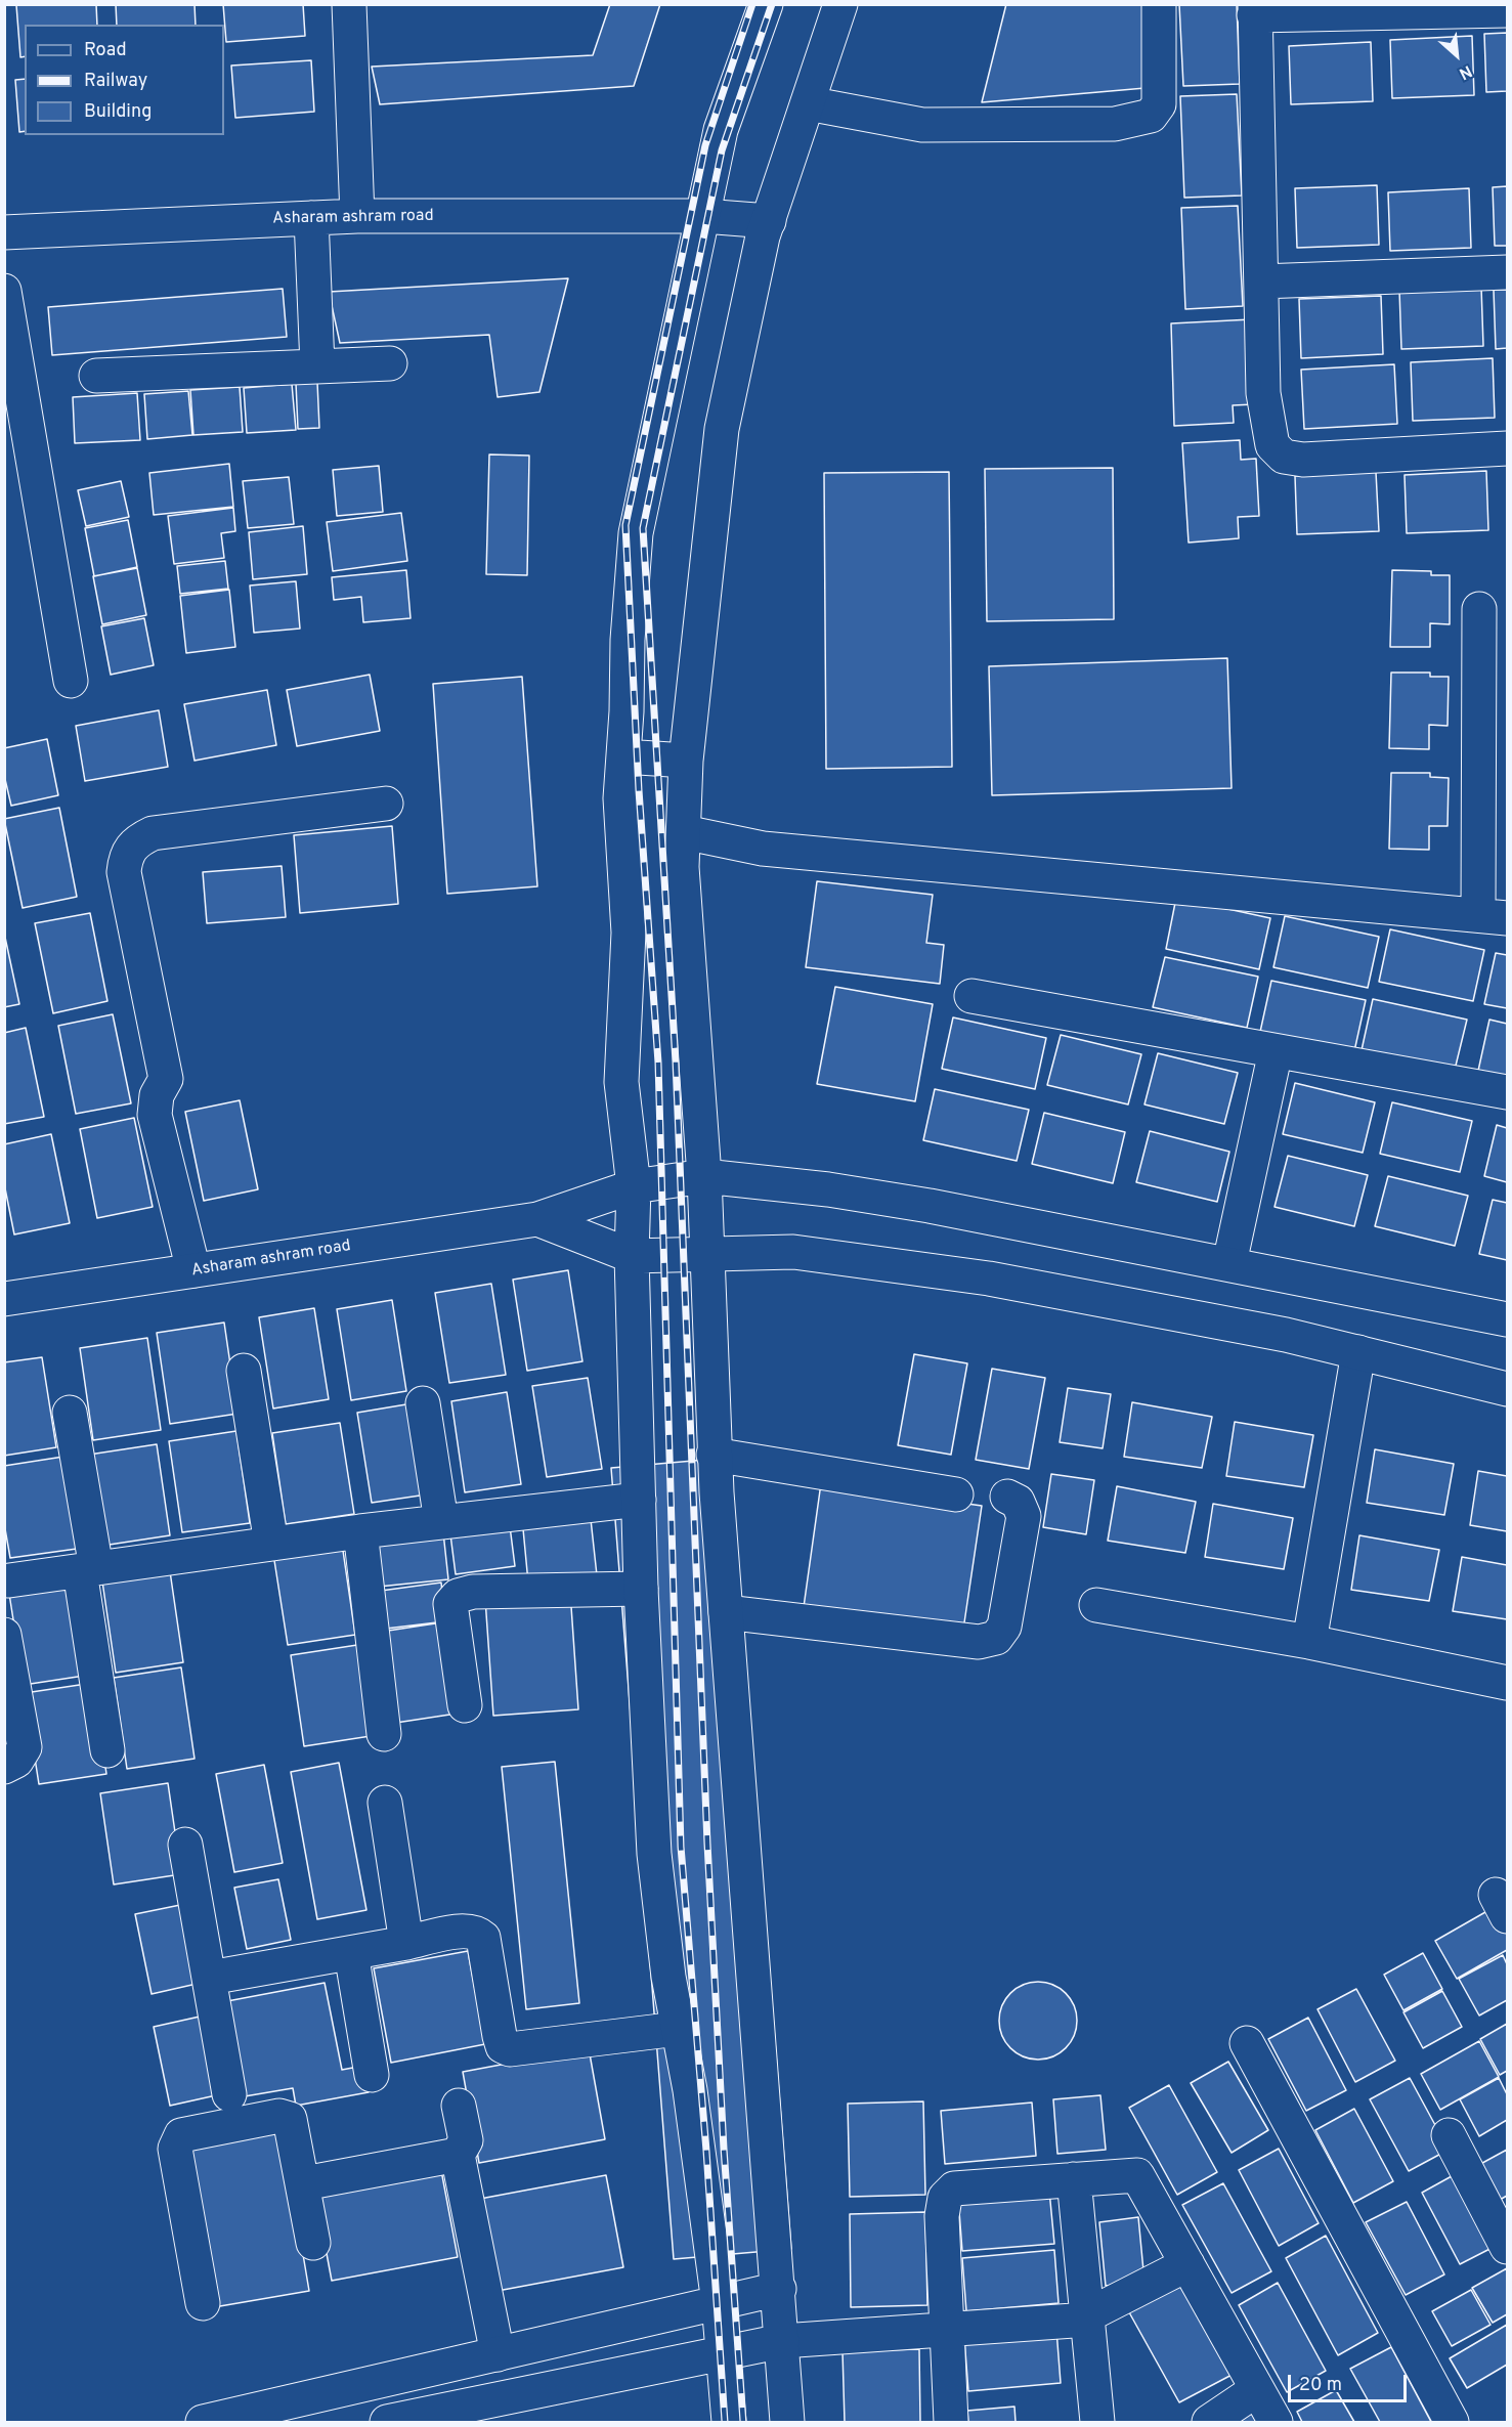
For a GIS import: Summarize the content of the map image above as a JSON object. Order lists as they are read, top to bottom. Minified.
{"streets":{"street":["Asharam ashram road"]},"legend":["Road","Railway","Building"],"scale_bar":"20 m","north":"bottom right"}
